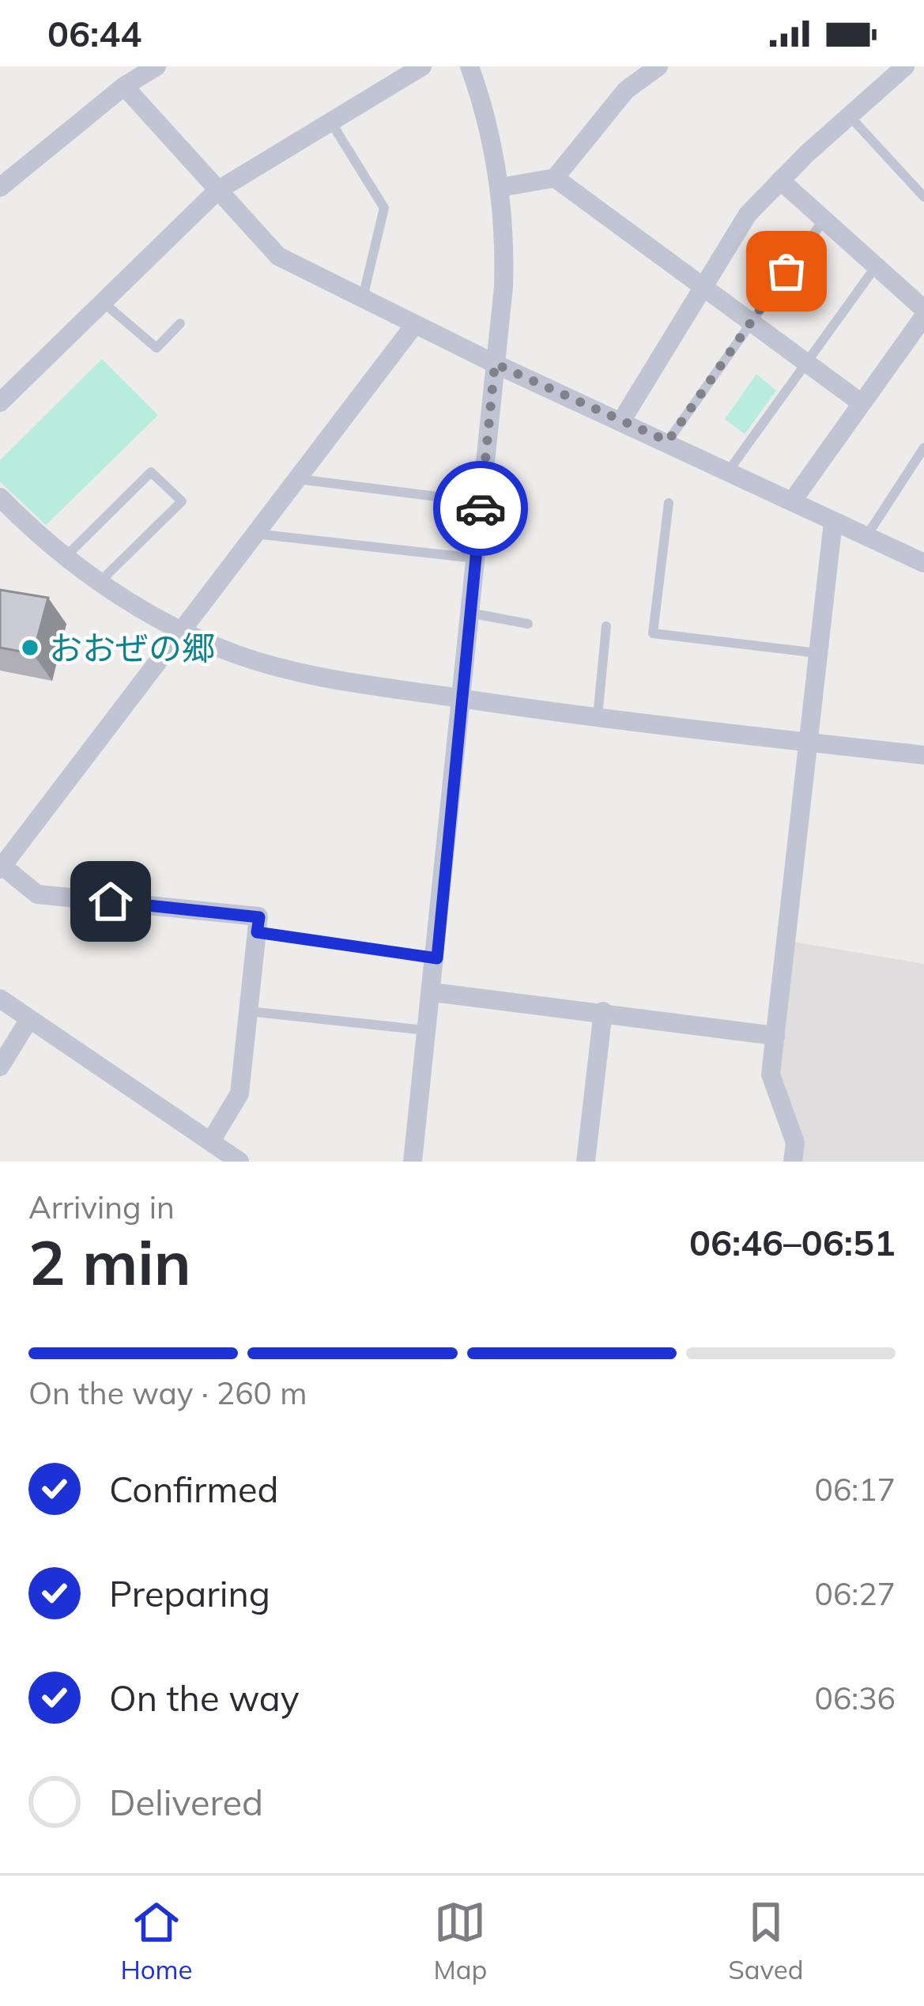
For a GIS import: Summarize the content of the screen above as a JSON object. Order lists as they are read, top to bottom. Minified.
{"places":["おおぜの郷"],"page":{"status":"06:44","heading":["2 min","Arriving in","06:46–06:51"],"bar":"On the way · 260 m","list":[["Confirmed","06:17"],["Preparing","06:27"],["On the way","06:36"],"Delivered"],"tabs":["Home","Map","Saved"]}}
